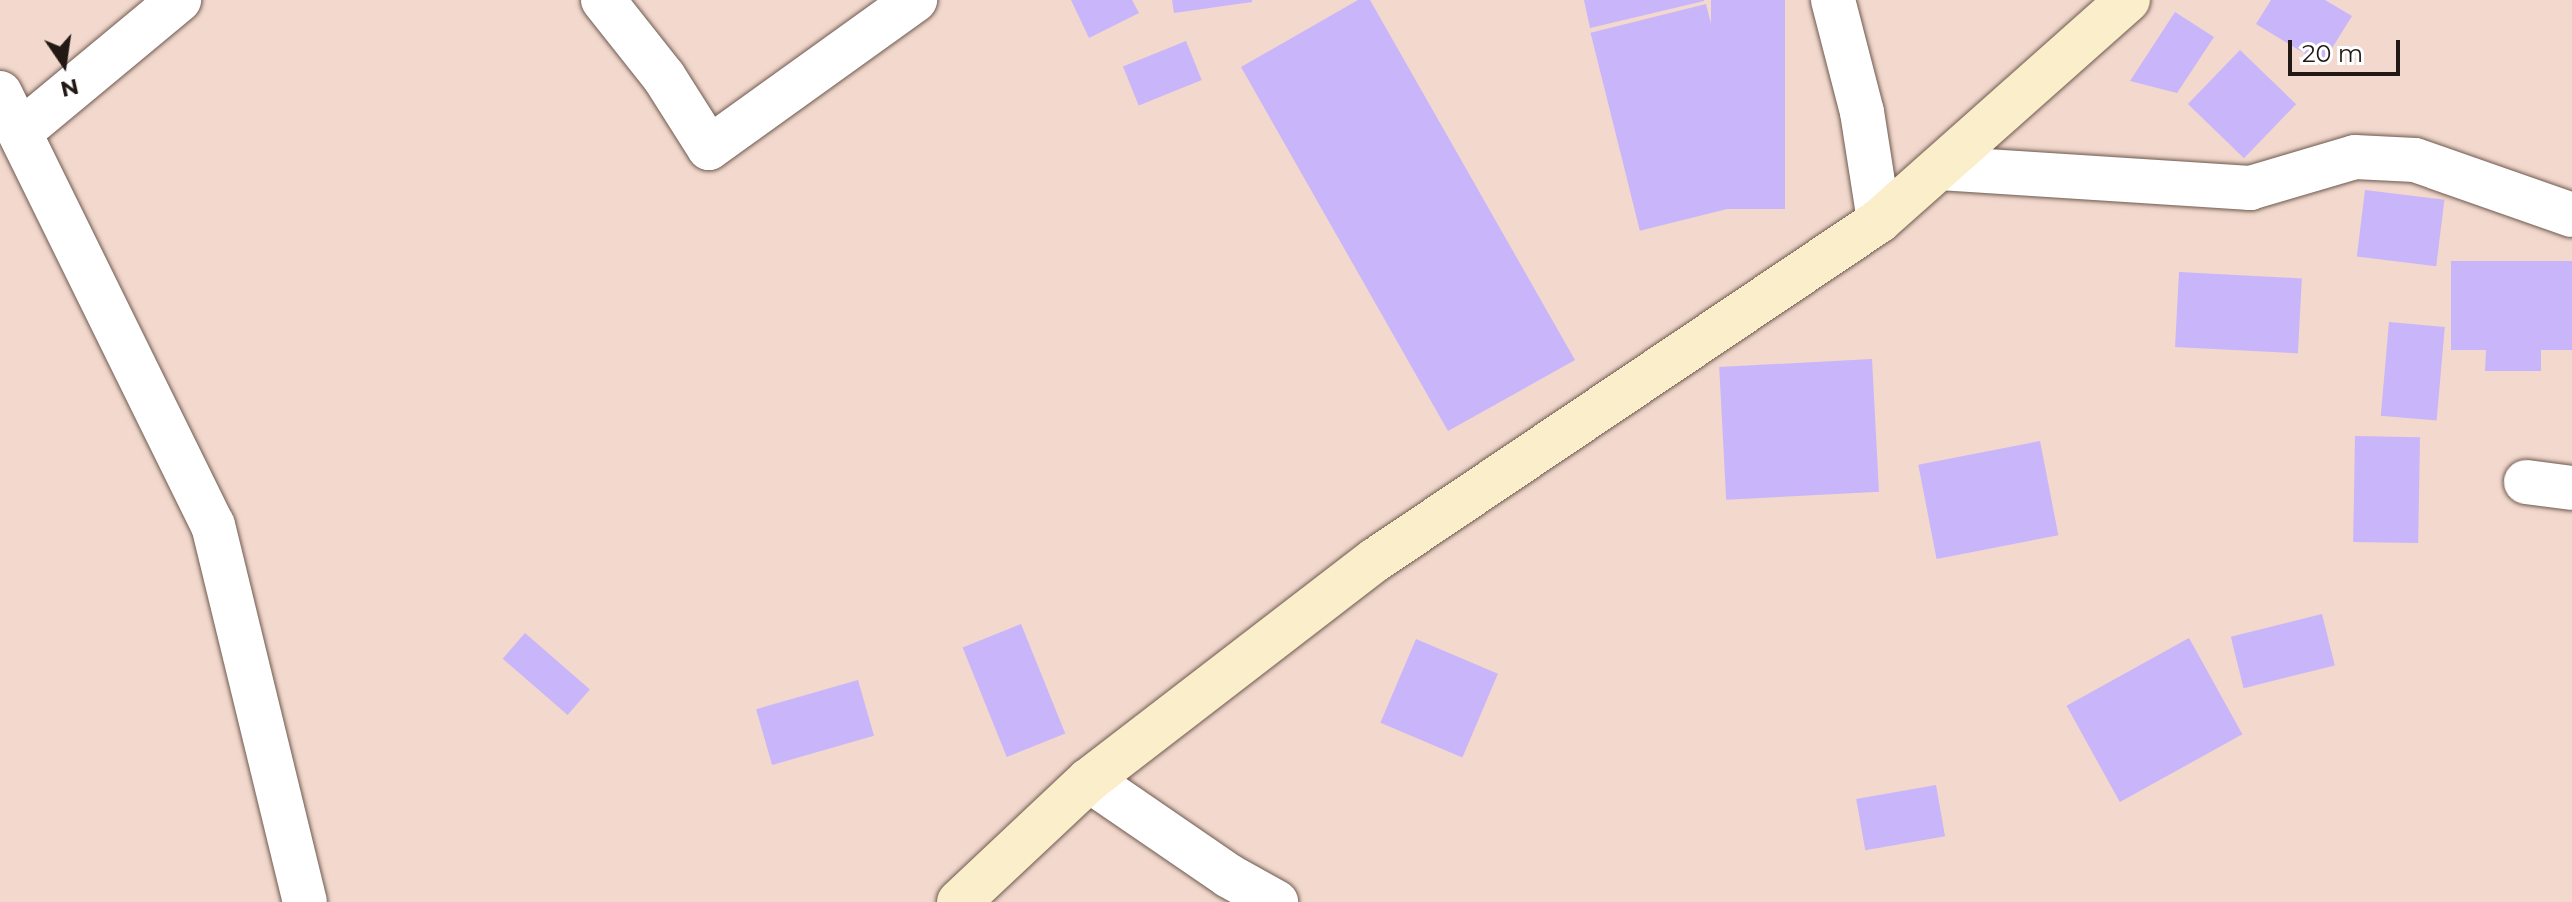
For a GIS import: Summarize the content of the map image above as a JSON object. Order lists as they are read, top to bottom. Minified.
{"scale_bar":"20 m","north":"bottom"}
